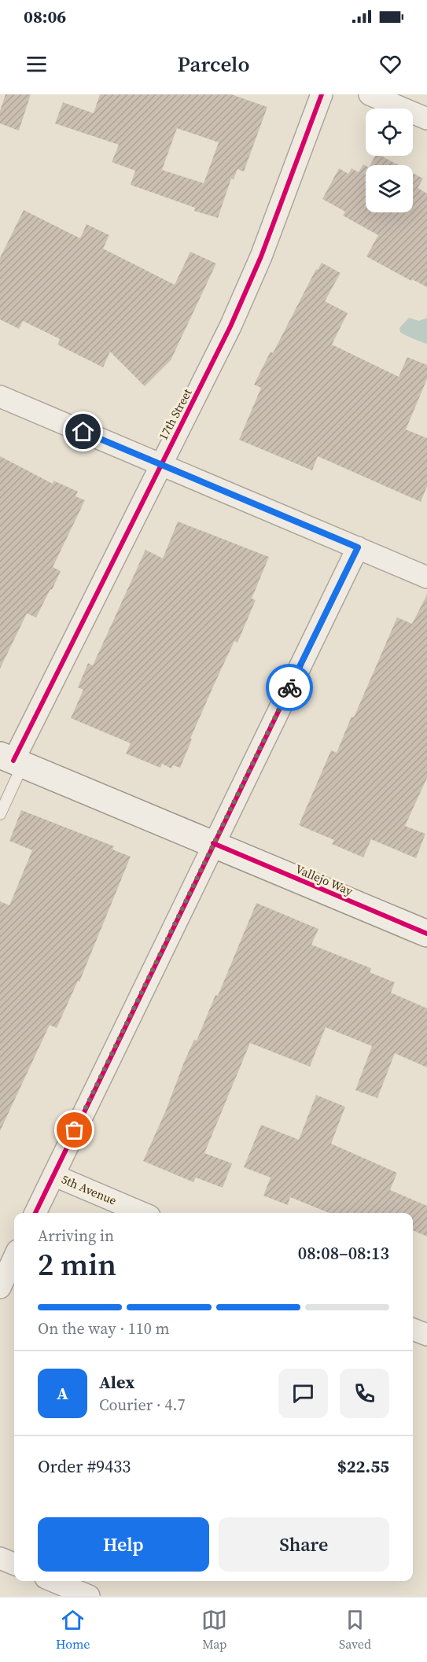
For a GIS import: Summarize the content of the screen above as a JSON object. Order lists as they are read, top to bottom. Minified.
{"streets":{"street":["17th Street","Vallejo Way","5th Avenue"]},"crossings":[["17th Street","Vallejo Way"]],"page":{"status":"08:06","header":"Parcelo","heading":["2 min","Arriving in","08:08–08:13"],"panel":["Alex","Courier · 4.7","Order #9433","$22.55"],"bar":"On the way · 110 m","round":"A","buttons":["Help","Share"],"tabs":["Home","Map","Saved"]}}
